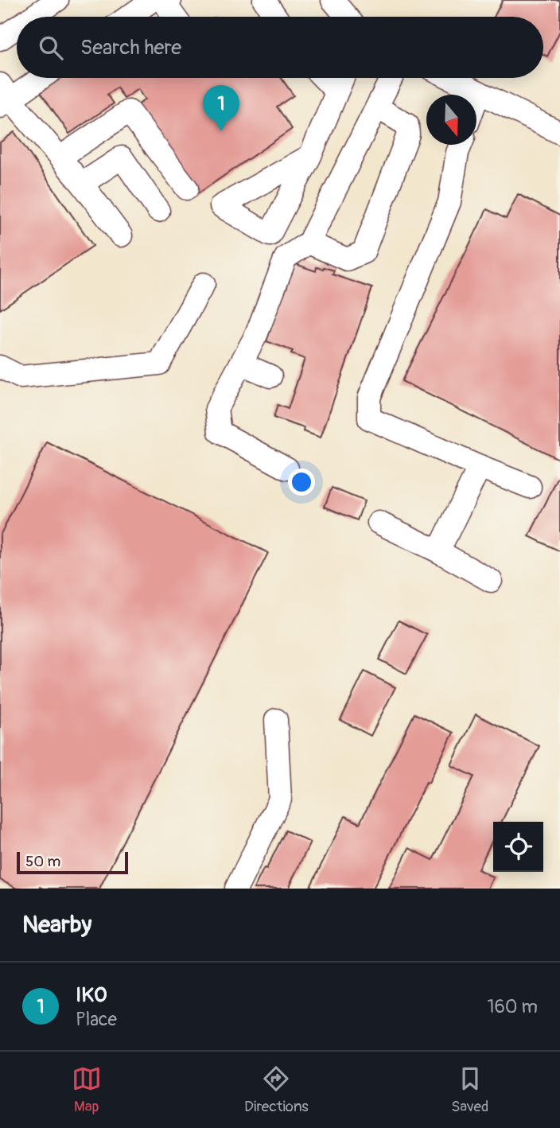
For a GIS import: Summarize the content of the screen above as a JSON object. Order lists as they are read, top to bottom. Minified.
{"scale_bar":"50 m","north":"bottom","page":{"search":"Search here","pins":"1","scale":"50 m","heading":"Nearby","list":[{"mark":"1","name":"IKO","note":"Place","value":"160 m"}],"nav":["Map","Directions","Saved"]}}
